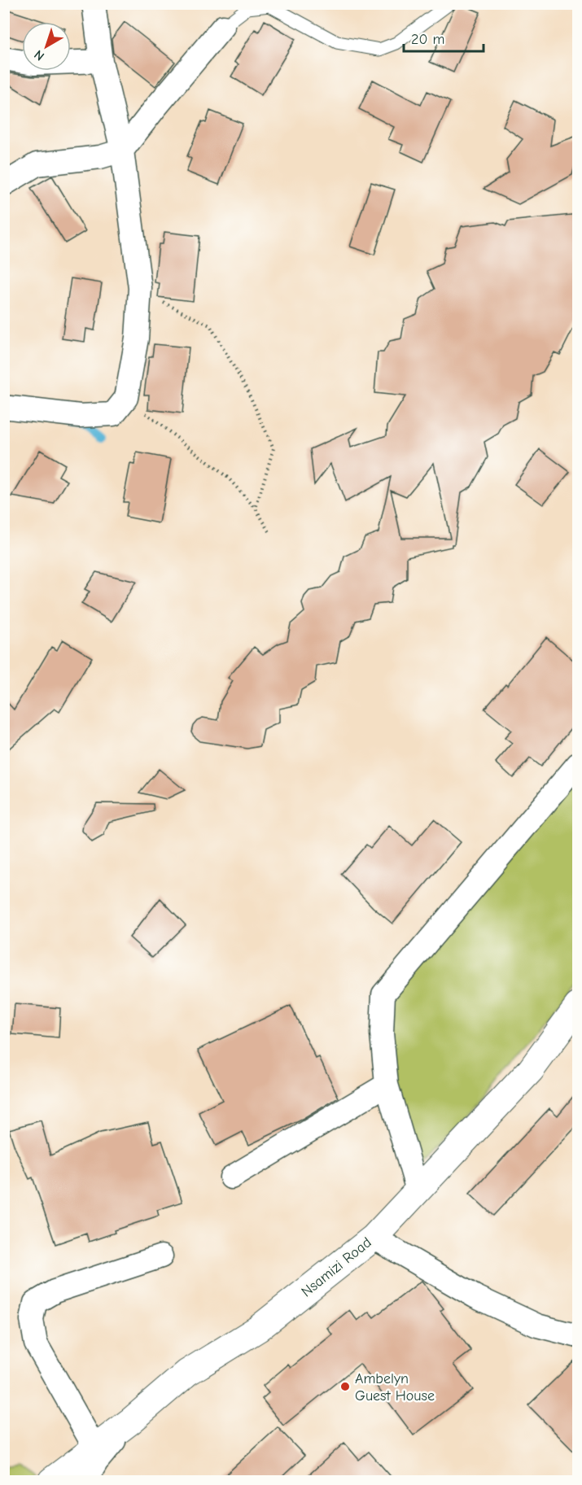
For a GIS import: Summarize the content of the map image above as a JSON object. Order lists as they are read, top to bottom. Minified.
{"streets":{"street":["Nsamizi Road"]},"places":["Ambelyn Guest House"],"scale_bar":"20 m","north":"bottom left"}
